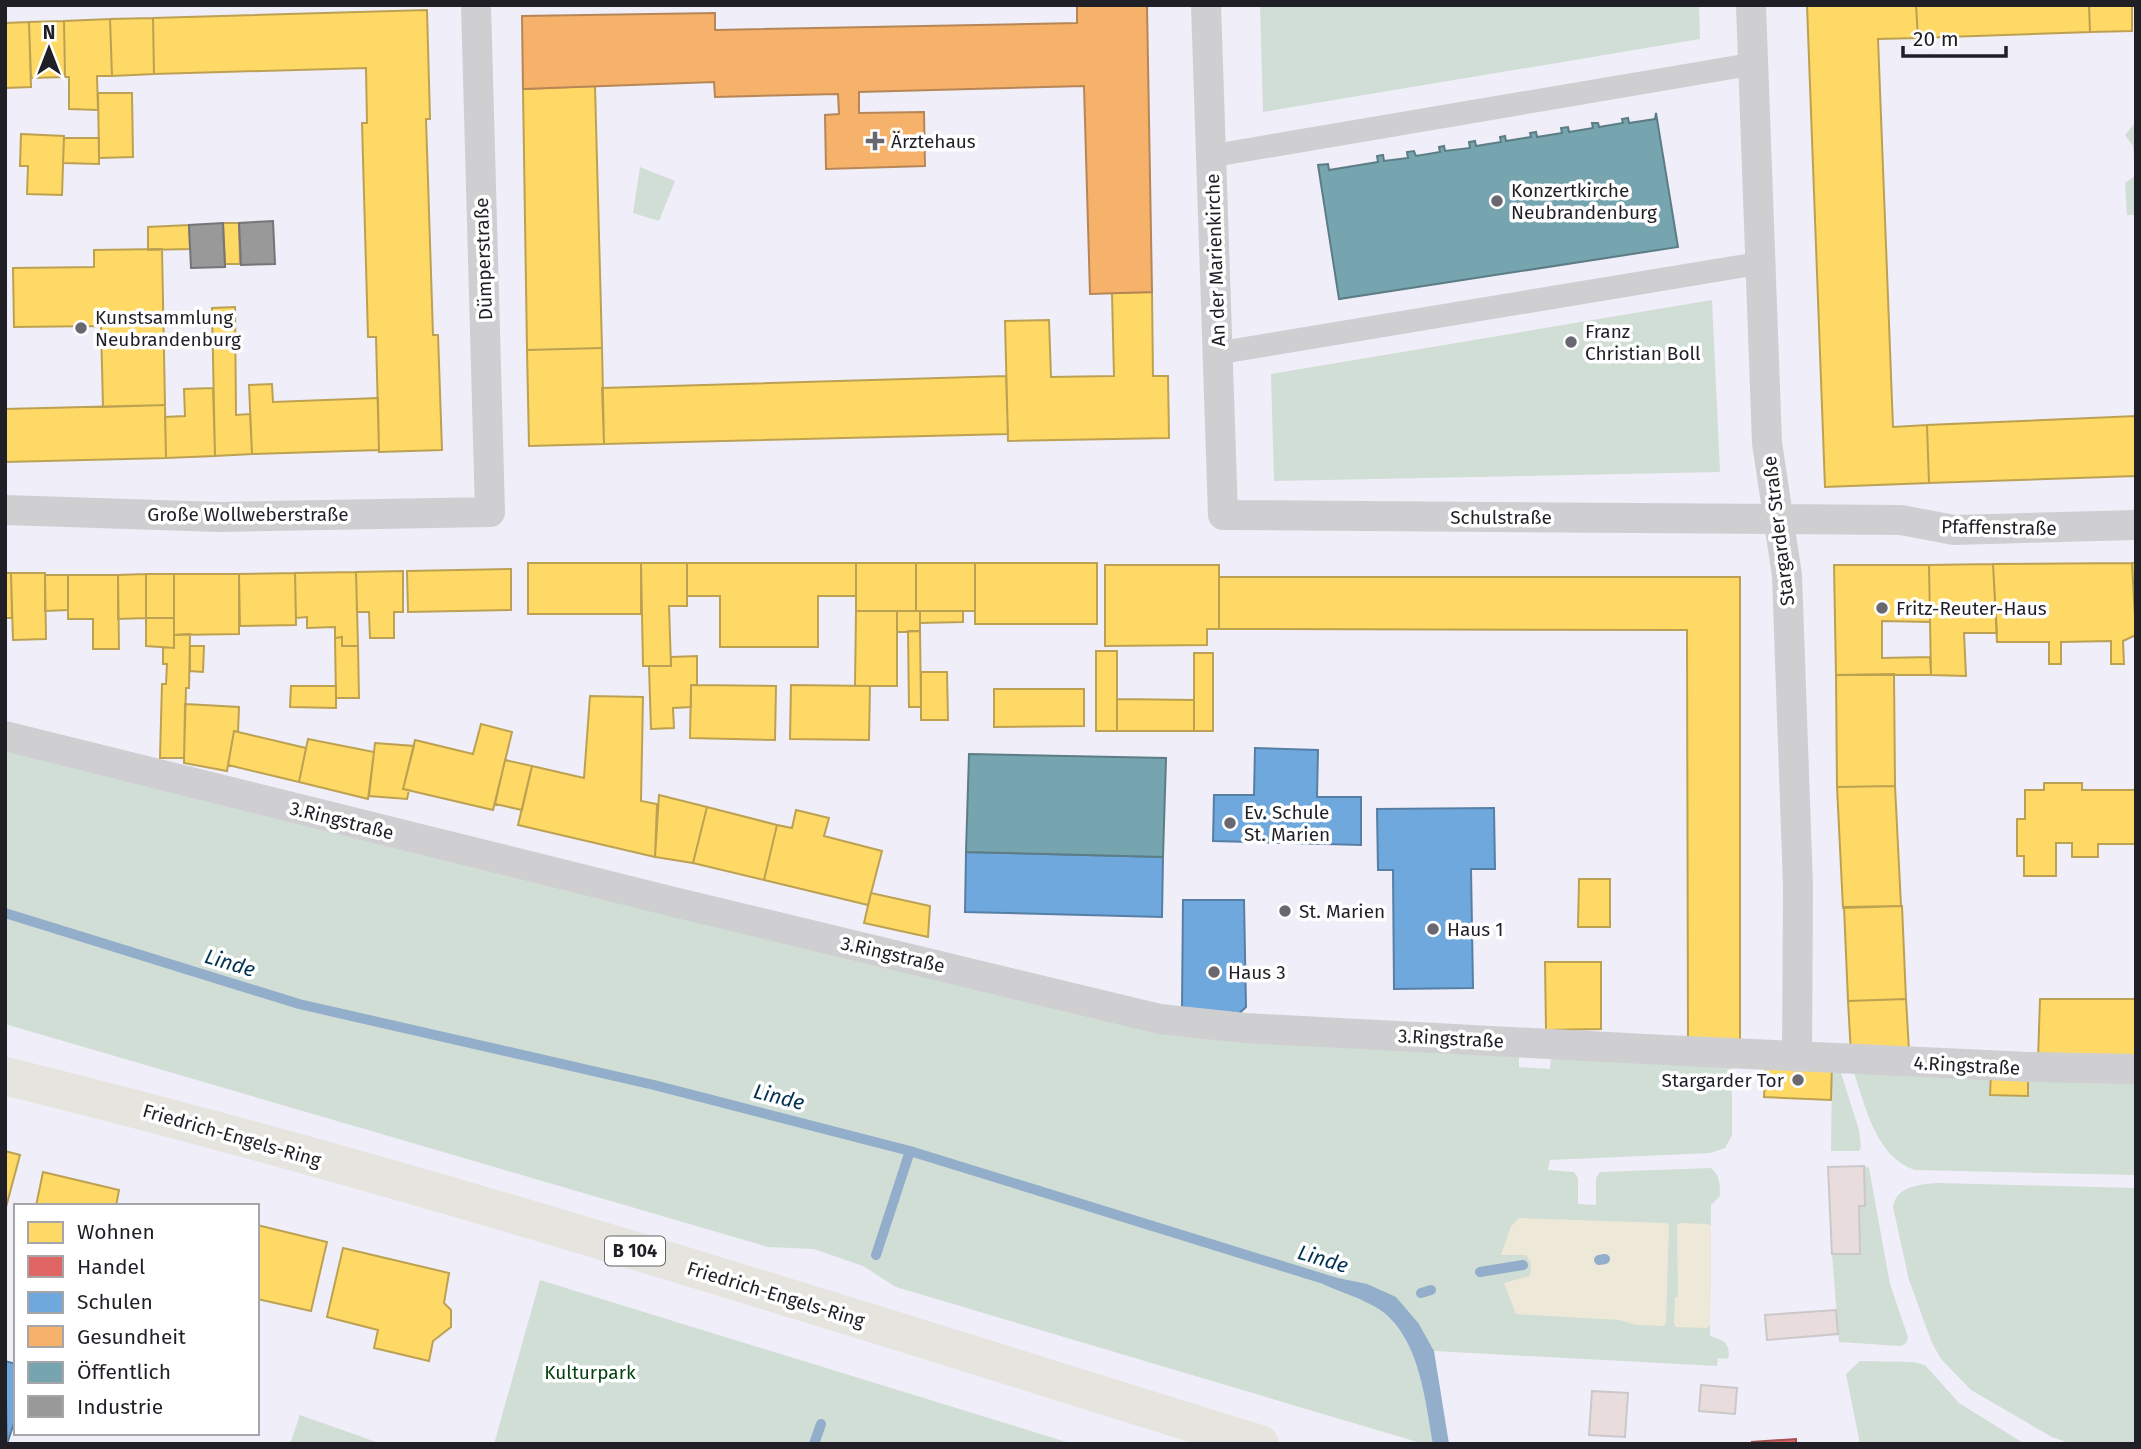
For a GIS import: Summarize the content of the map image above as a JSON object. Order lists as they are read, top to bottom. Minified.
{"streets":{"main road":["Friedrich-Engels-Ring","B 104"],"street":["Dümperstraße","An der Marienkirche","Große Wollweberstraße","Schulstraße","Pfaffenstraße","Stargarder Straße","3.Ringstraße","4.Ringstraße"]},"crossings":[["Dümperstraße","Große Wollweberstraße"],["An der Marienkirche","Schulstraße"],["Schulstraße","Pfaffenstraße"],["Schulstraße","Stargarder Straße"],["Pfaffenstraße","Stargarder Straße"],["Stargarder Straße","3.Ringstraße"],["Stargarder Straße","4.Ringstraße"],["3.Ringstraße","4.Ringstraße"]],"water":["Linde"],"parks":["Kulturpark"],"places":{"health":["Ärztehaus"],"other":["Konzertkirche Neubrandenburg","Kunstsammlung Neubrandenburg","Franz Christian Boll","Fritz-Reuter-Haus","Ev. Schule St. Marien","St. Marien","Haus 1","Haus 3","Stargarder Tor"]},"legend":["Wohnen","Handel","Schulen","Gesundheit","Öffentlich","Industrie"],"scale_bar":"20 m","north":"top"}
